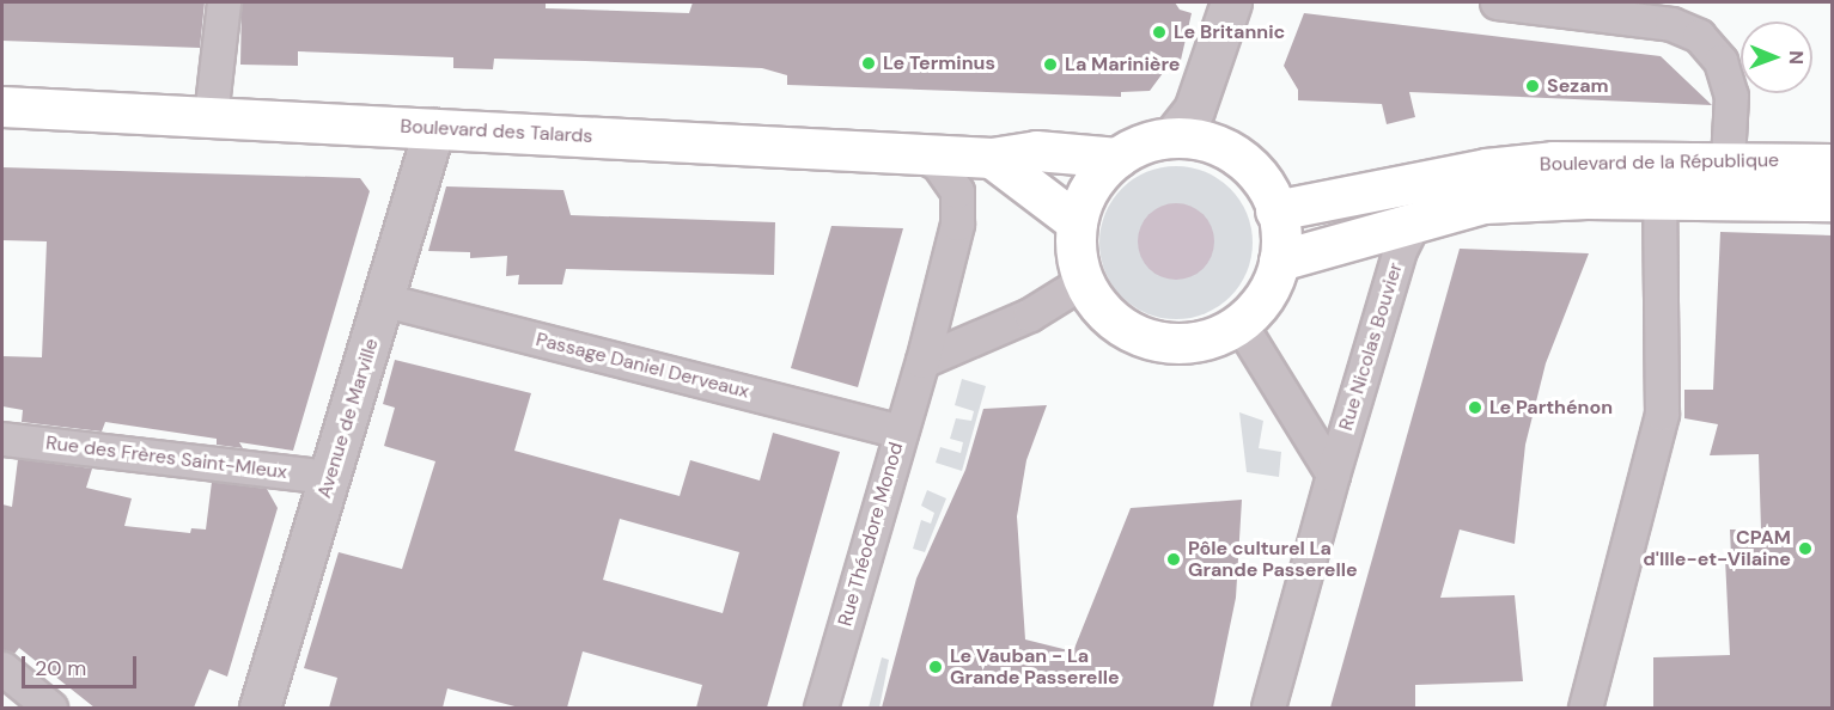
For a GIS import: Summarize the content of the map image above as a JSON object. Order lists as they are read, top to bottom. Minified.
{"streets":{"main road":["Boulevard des Talards","Boulevard de la République"],"street":["Rue Nicolas Bouvier","Passage Daniel Derveaux","Avenue de Marville","Rue des Frères Saint-Mleux","Rue Théodore Monod"]},"crossings":[["Boulevard des Talards","Boulevard de la République"],["Boulevard des Talards","Rue Nicolas Bouvier"],["Boulevard des Talards","Avenue de Marville"],["Boulevard des Talards","Rue Théodore Monod"],["Boulevard de la République","Rue Nicolas Bouvier"],["Passage Daniel Derveaux","Avenue de Marville"],["Passage Daniel Derveaux","Rue Théodore Monod"],["Avenue de Marville","Rue des Frères Saint-Mleux"]],"places":["Le Britannic","Le Terminus","La Marinière","Sezam","Le Parthénon","CPAM d'Ille-et-Vilaine","Pôle culturel La Grande Passerelle","Le Vauban - La Grande Passerelle"],"scale_bar":"20 m","north":"right"}
